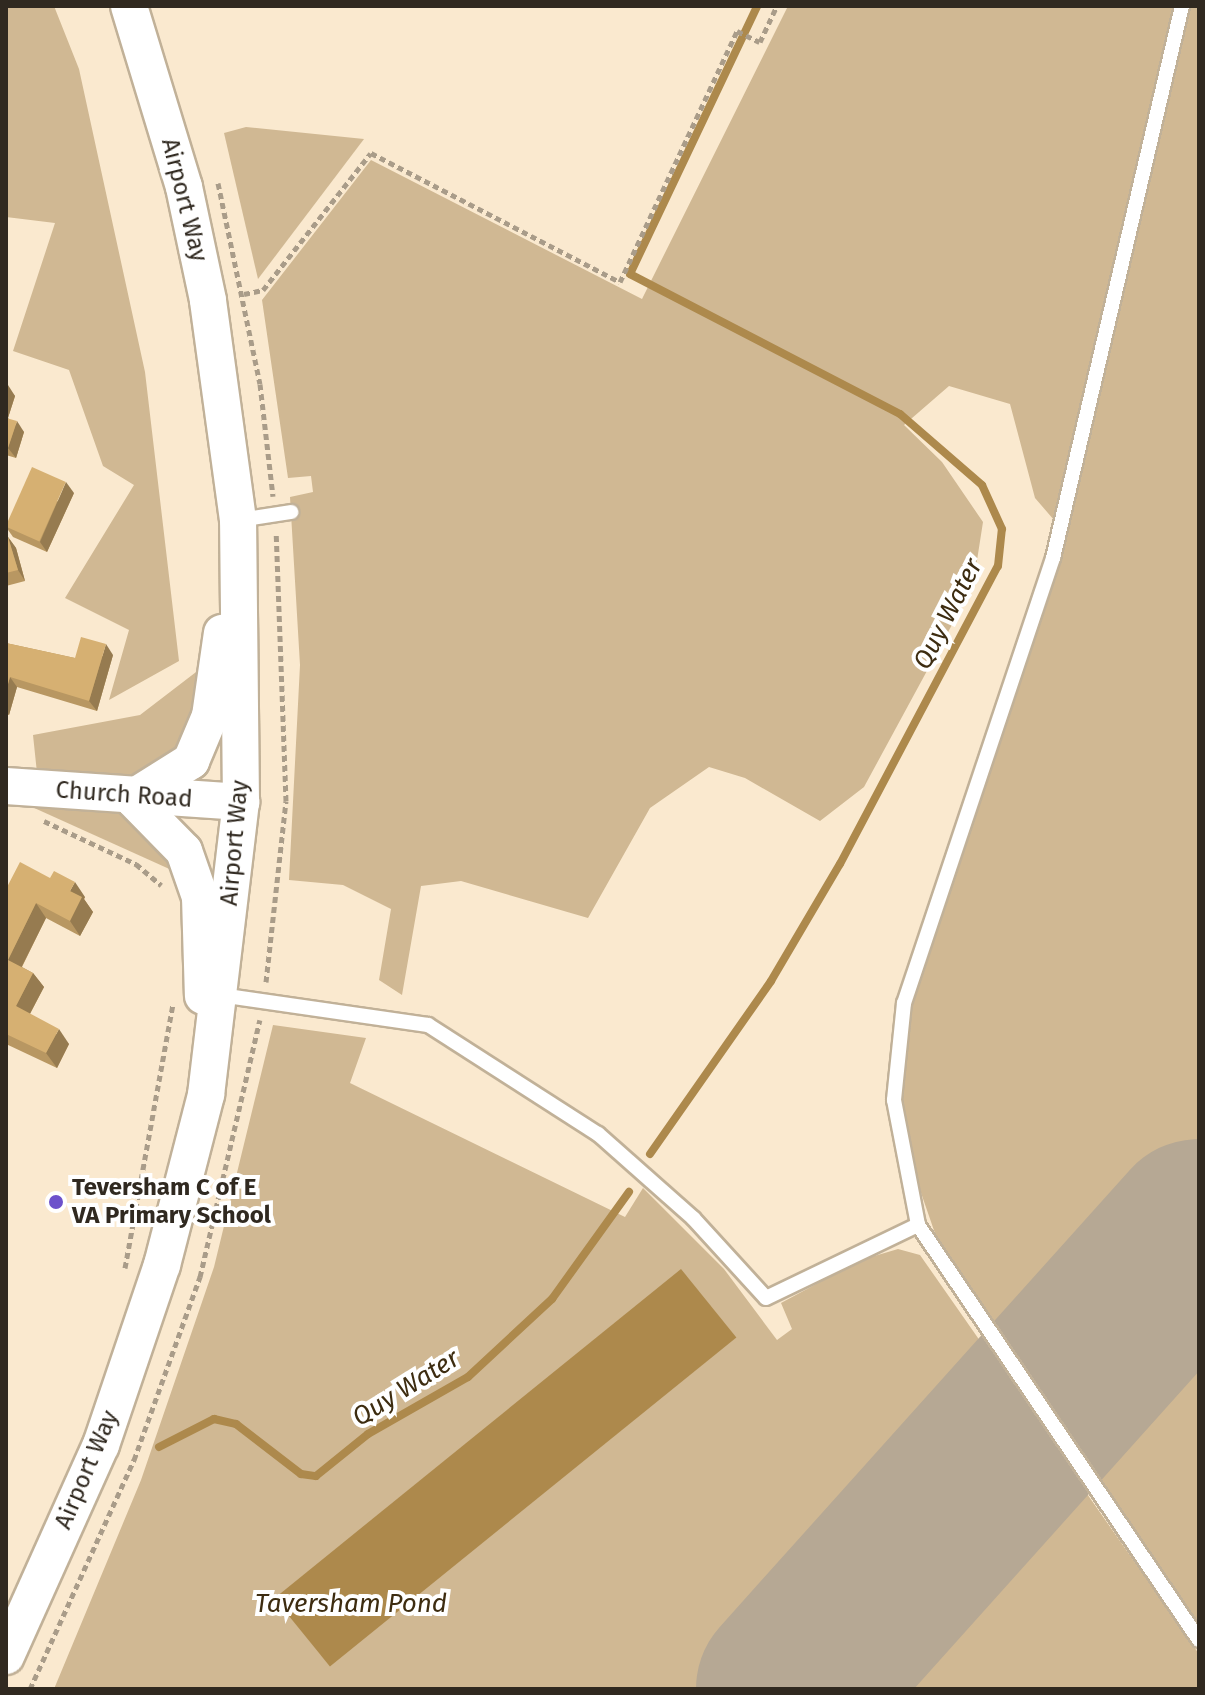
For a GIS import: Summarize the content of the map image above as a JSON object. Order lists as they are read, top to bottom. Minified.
{"streets":{"street":["Airport Way","Church Road"]},"crossings":[["Airport Way","Church Road"]],"water":["Quy Water","Taversham Pond"],"places":["Teversham C of E VA Primary School"]}
